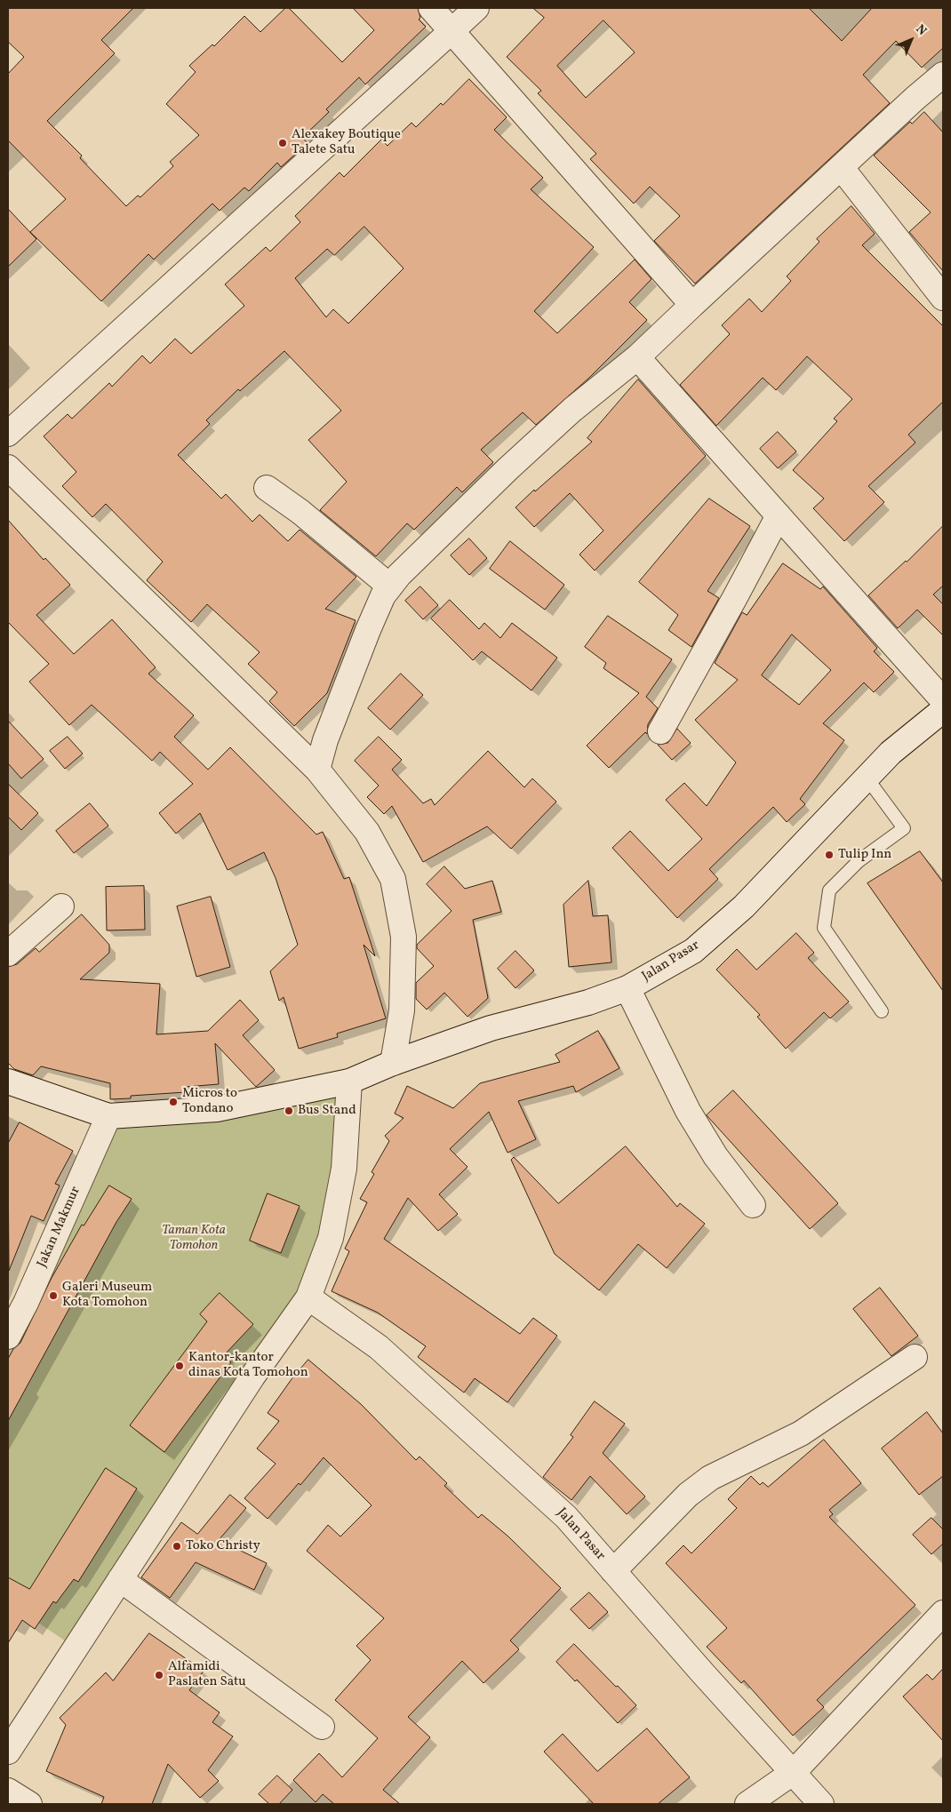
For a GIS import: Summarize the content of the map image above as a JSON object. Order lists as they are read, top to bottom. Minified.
{"streets":{"street":["Jalan Pasar","Jakan Makmur"]},"crossings":[["Jalan Pasar","Jakan Makmur"]],"parks":["Taman Kota Tomohon"],"places":["Alexakey Boutique Talete Satu","Tulip Inn","Micros to Tondano","Bus Stand","Galeri Museum Kota Tomohon","Kantor-kantor dinas Kota Tomohon","Toko Christy","Alfamidi Paslaten Satu"],"north":"top right"}
